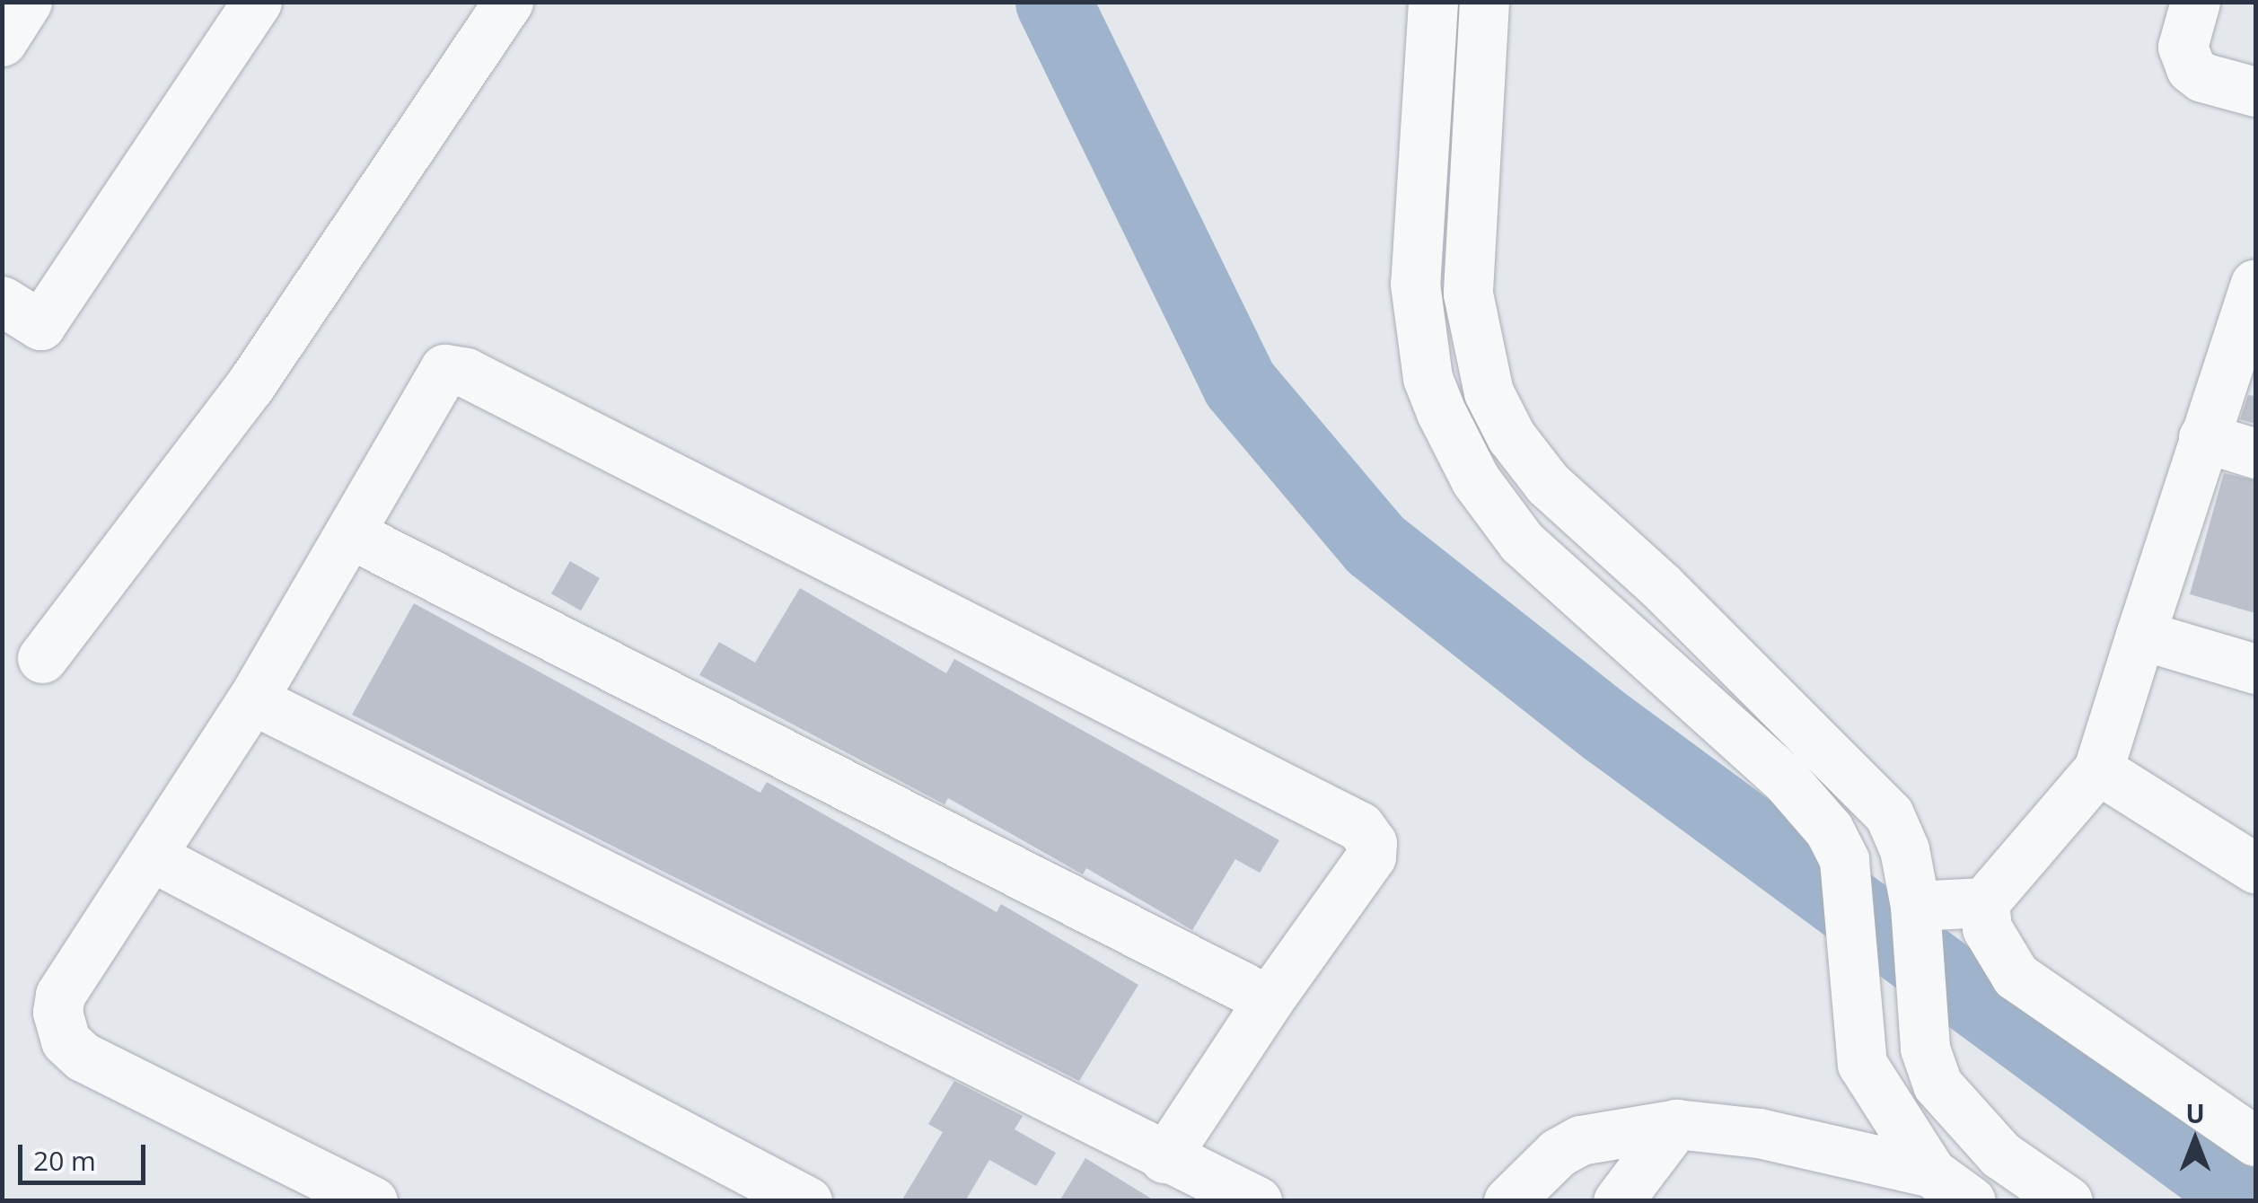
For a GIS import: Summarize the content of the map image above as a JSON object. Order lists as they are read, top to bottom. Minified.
{"scale_bar":"20 m","north":"top"}
